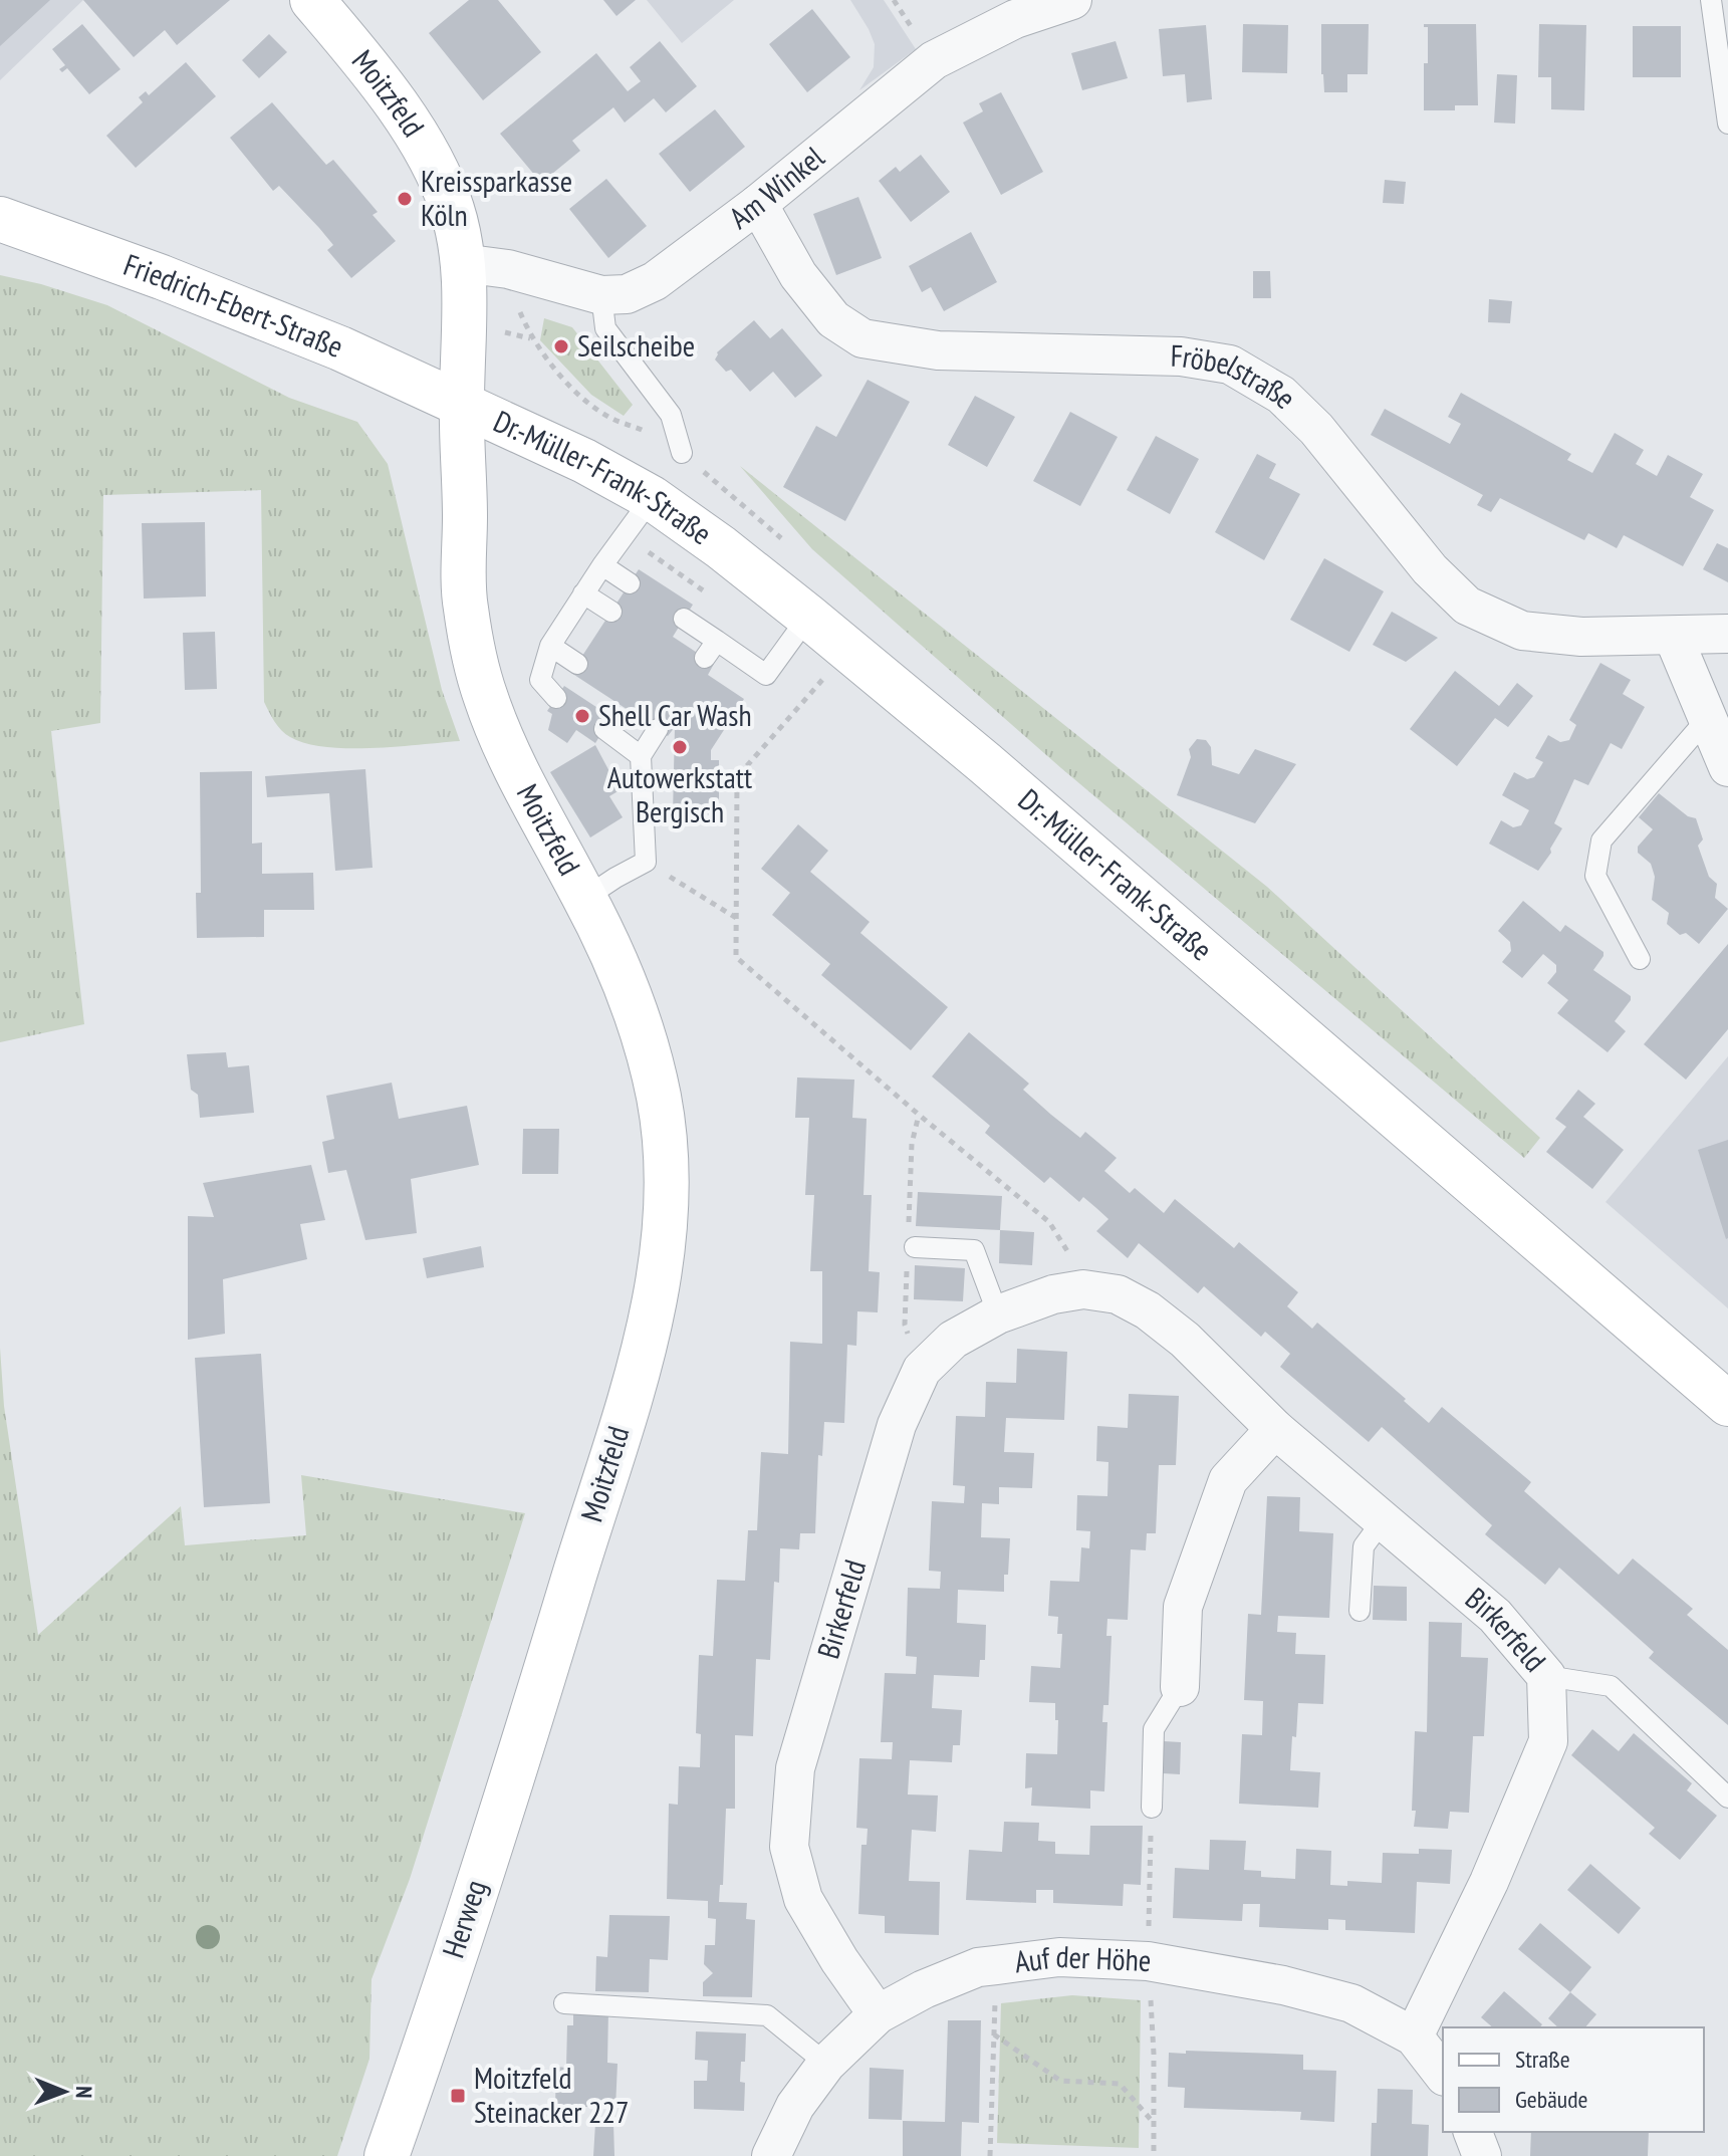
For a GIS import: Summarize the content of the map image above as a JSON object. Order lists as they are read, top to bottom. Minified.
{"streets":{"main road":["Moitzfeld","Friedrich-Ebert-Straße","Dr.-Müller-Frank-Straße","Herweg"],"street":["Am Winkel","Fröbelstraße","Birkerfeld","Auf der Höhe"]},"crossings":[["Moitzfeld","Am Winkel"],["Moitzfeld","Friedrich-Ebert-Straße"],["Moitzfeld","Dr.-Müller-Frank-Straße"],["Moitzfeld","Herweg"],["Am Winkel","Fröbelstraße"],["Friedrich-Ebert-Straße","Dr.-Müller-Frank-Straße"],["Birkerfeld","Auf der Höhe"]],"places":{"other":["Kreissparkasse Köln","Seilscheibe","Shell Car Wash","Autowerkstatt Bergisch"],"transit":["Moitzfeld Steinacker 227"]},"legend":["Straße","Gebäude"],"north":"right"}
